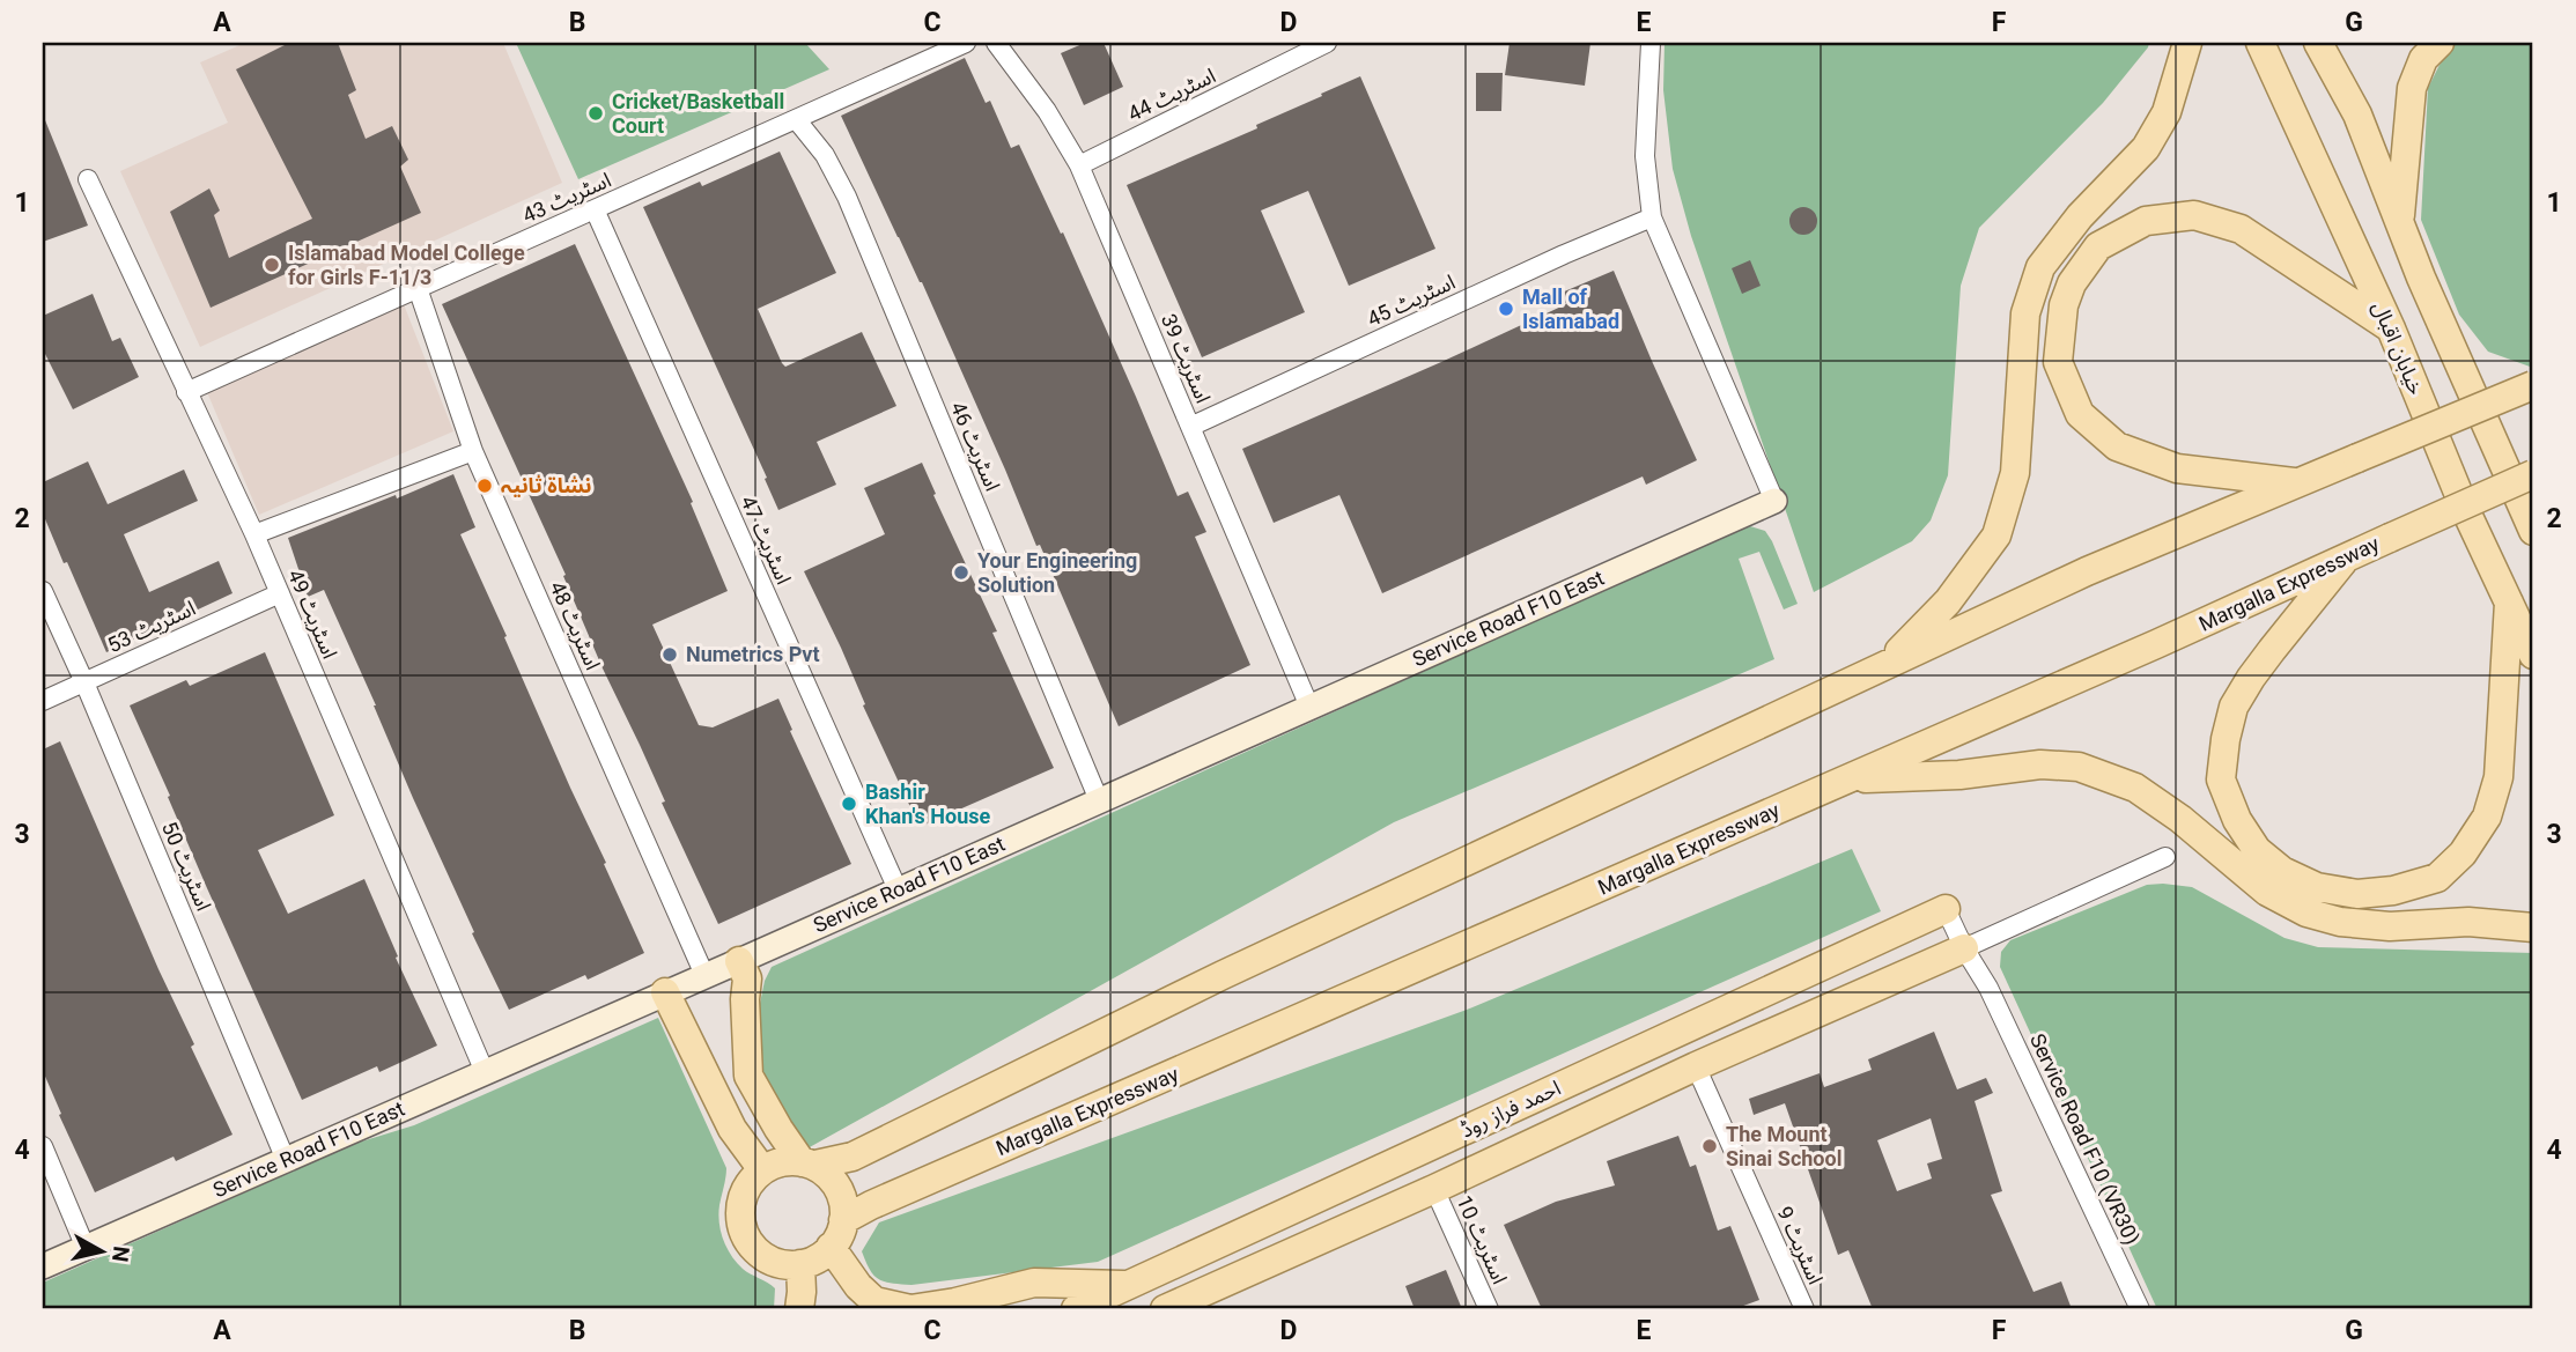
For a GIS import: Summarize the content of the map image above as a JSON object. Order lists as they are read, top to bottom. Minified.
{"streets":{"main road":["خیابان اقبال","Margalla Expressway","احمد فراز روڈ"],"street":["اسٹریٹ 44","اسٹریٹ 43","اسٹریٹ 45","اسٹریٹ 39","اسٹریٹ 46","اسٹریٹ 47","اسٹریٹ 49","Service Road F10 East","اسٹریٹ 48","اسٹریٹ 53","اسٹریٹ 50","Service Road F10 (VR30)","اسٹریٹ 10","اسٹریٹ 9"]},"crossings":[["اسٹریٹ 44","اسٹریٹ 39"],["اسٹریٹ 43","اسٹریٹ 46"],["اسٹریٹ 43","اسٹریٹ 47"],["اسٹریٹ 43","اسٹریٹ 49"],["اسٹریٹ 43","اسٹریٹ 48"],["اسٹریٹ 45","اسٹریٹ 39"],["اسٹریٹ 39","Service Road F10 East"],["اسٹریٹ 46","Service Road F10 East"],["اسٹریٹ 47","Service Road F10 East"],["اسٹریٹ 49","Service Road F10 East"],["اسٹریٹ 49","اسٹریٹ 53"],["Service Road F10 East","اسٹریٹ 48"],["Service Road F10 East","اسٹریٹ 50"],["اسٹریٹ 53","اسٹریٹ 50"],["احمد فراز روڈ","Service Road F10 (VR30)"],["احمد فراز روڈ","اسٹریٹ 10"],["احمد فراز روڈ","اسٹریٹ 9"]],"places":["Cricket/Basketball Court","Islamabad Model College for Girls F-11/3","Mall of Islamabad","نشاۃ ثانیہ","Your Engineering Solution","Numetrics Pvt","Bashir Khan's House","The Mount Sinai School"],"north":"right","grid":{"columns":["A","B","C","D","E","F","G"],"rows":["1","2","3","4"]}}
